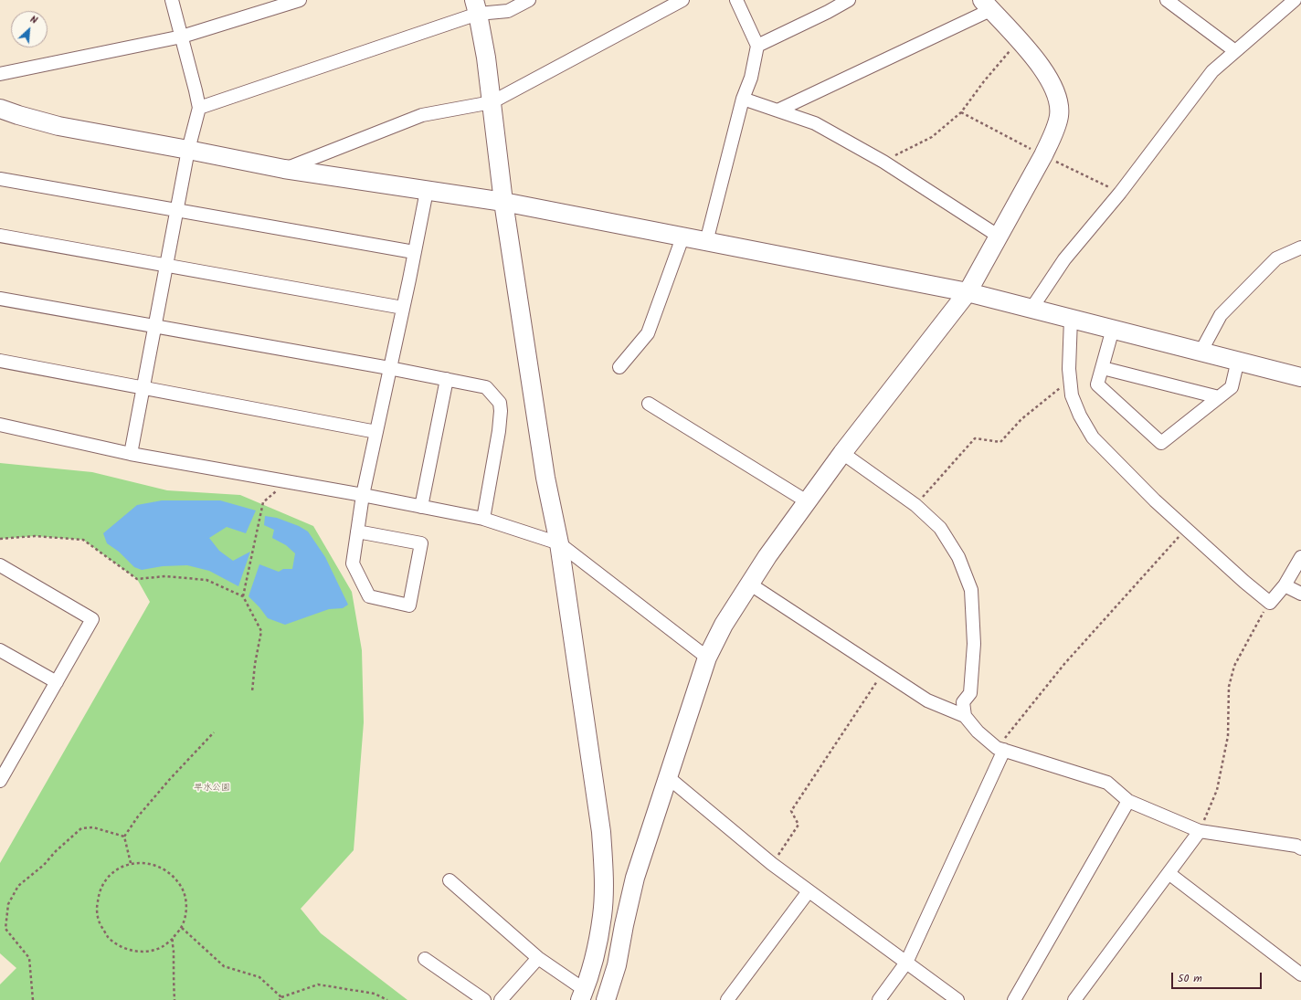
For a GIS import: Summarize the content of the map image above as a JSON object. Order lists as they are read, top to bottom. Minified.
{"parks":["早水公園"],"scale_bar":"50 m","north":"top right"}
